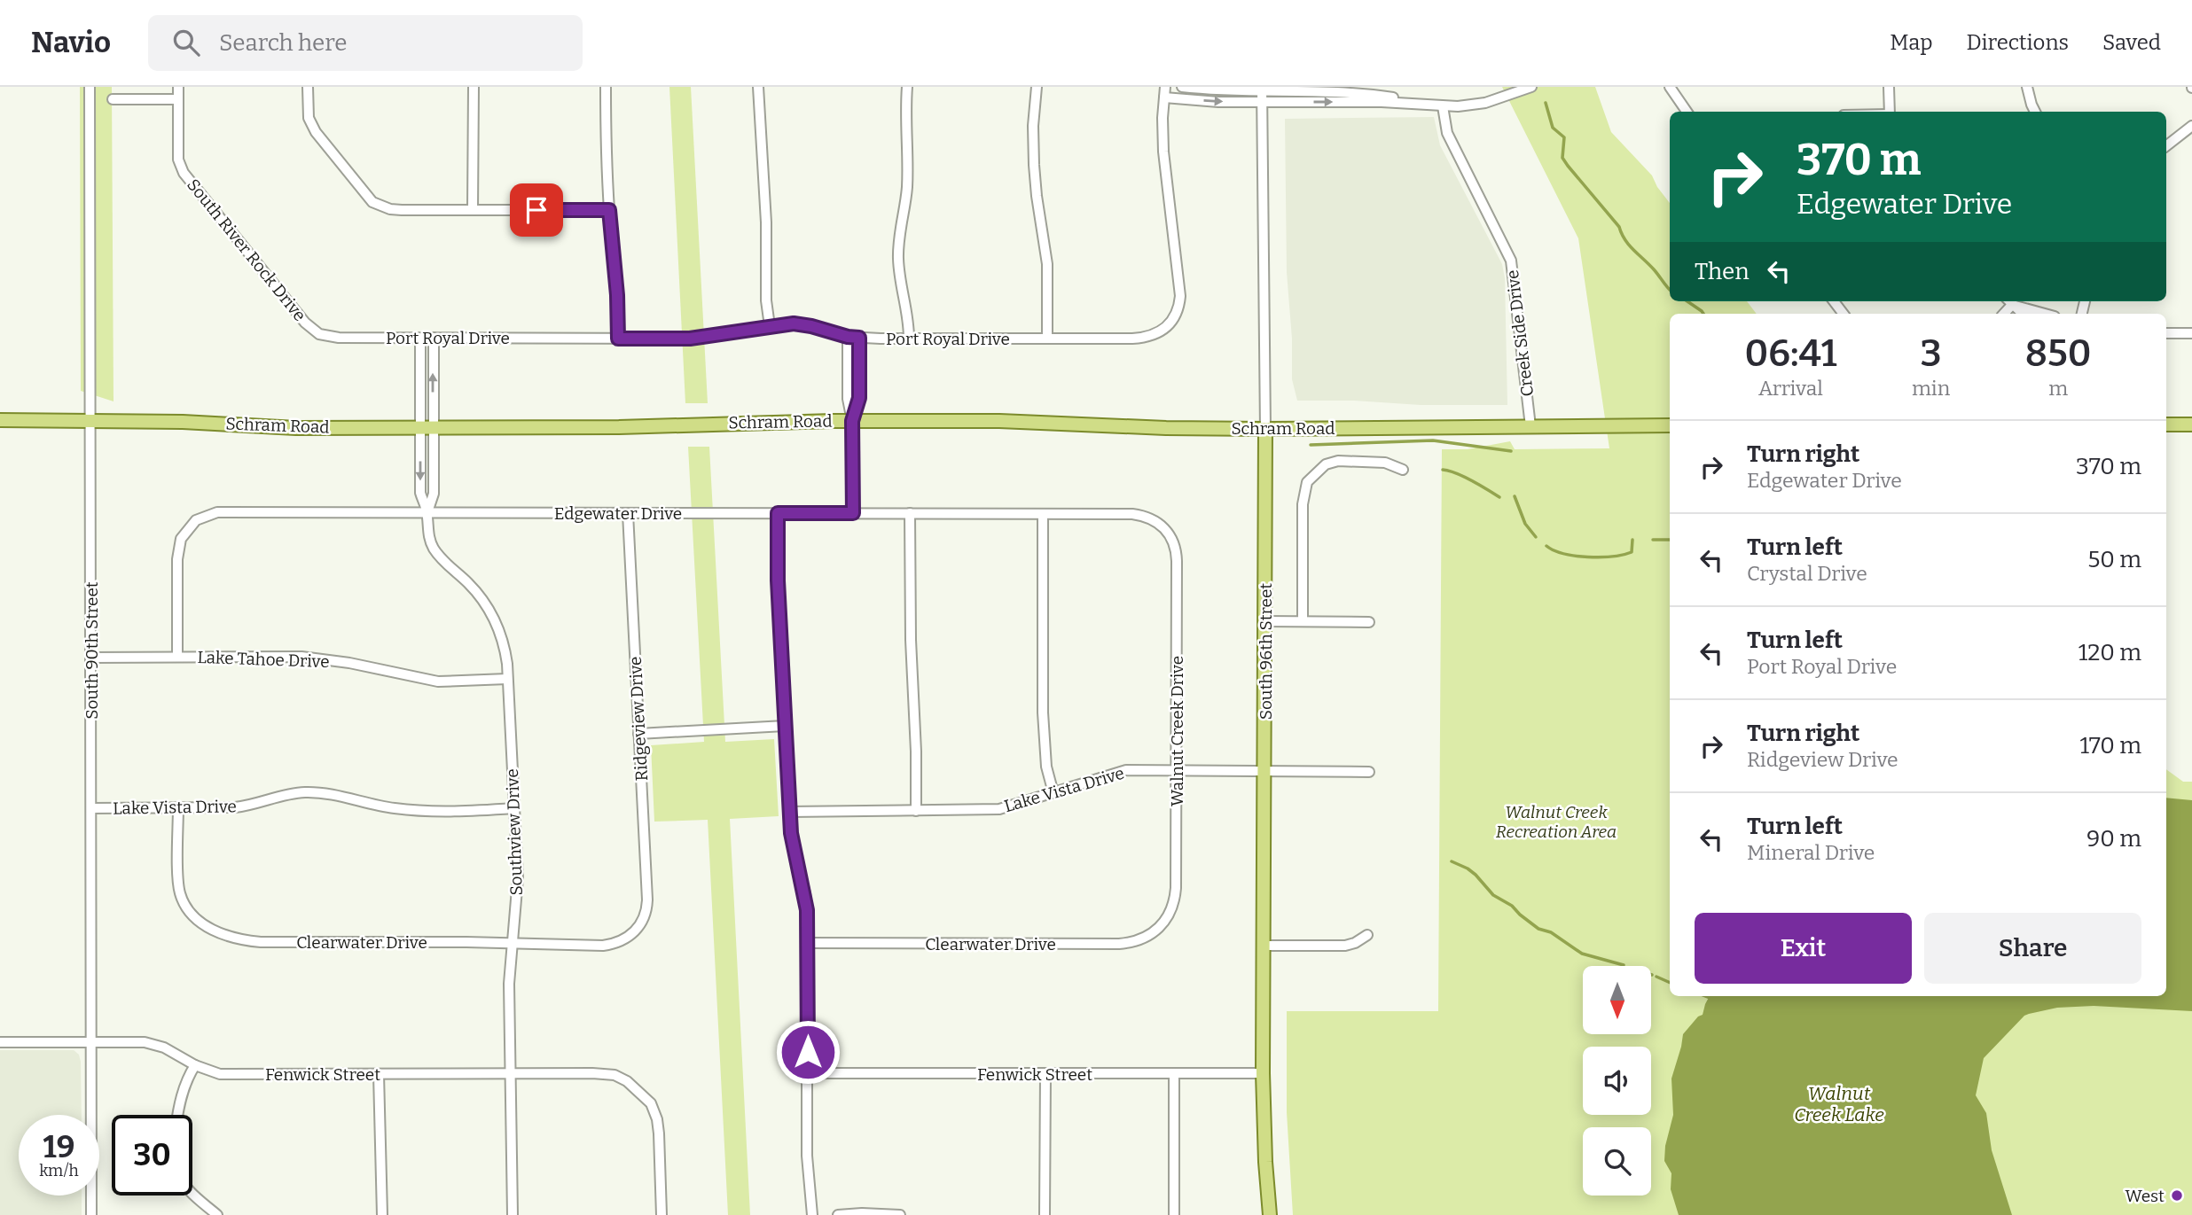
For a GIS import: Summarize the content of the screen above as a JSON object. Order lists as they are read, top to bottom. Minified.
{"streets":{"main road":["Schram Road","South 96th Street"],"street":["South River Rock Drive","Creek Side Drive","Port Royal Drive","Edgewater Drive","South 90th Street","Lake Tahoe Drive","Ridgeview Drive","Walnut Creek Drive","Lake Vista Drive","Southview Drive","Clearwater Drive","Fenwick Street"]},"crossings":[["South River Rock Drive","Port Royal Drive"],["Creek Side Drive","Schram Road"],["Port Royal Drive","Southview Drive"],["Schram Road","South 90th Street"],["Schram Road","South 96th Street"],["Schram Road","Southview Drive"],["Edgewater Drive","Lake Tahoe Drive"],["Edgewater Drive","Ridgeview Drive"],["Edgewater Drive","Walnut Creek Drive"],["Edgewater Drive","Southview Drive"],["South 90th Street","Lake Tahoe Drive"],["South 90th Street","Lake Vista Drive"],["South 90th Street","Fenwick Street"],["South 96th Street","Lake Vista Drive"],["South 96th Street","Fenwick Street"],["Lake Tahoe Drive","Southview Drive"],["Ridgeview Drive","Clearwater Drive"],["Walnut Creek Drive","Lake Vista Drive"],["Walnut Creek Drive","Clearwater Drive"],["Lake Vista Drive","Southview Drive"],["Lake Vista Drive","Clearwater Drive"],["Southview Drive","Clearwater Drive"],["Southview Drive","Fenwick Street"]],"water":["Walnut Creek Lake"],"parks":["Walnut Creek Recreation Area"],"places":["West"],"north":"bottom","page":{"header":"Navio","search":"Search here","nav":["Map","Directions","Saved"],"turn":["370 m","Edgewater Drive"],"then":"Then","eta":["06:41","Arrival","3","min","850","m"],"list":[{"name":"Turn right","note":"Edgewater Drive","value":"370 m"},{"name":"Turn left","note":"Crystal Drive","value":"50 m"},{"name":"Turn left","note":"Port Royal Drive","value":"120 m"},{"name":"Turn right","note":"Ridgeview Drive","value":"170 m"},{"name":"Turn left","note":"Mineral Drive","value":"90 m"}],"buttons":["Exit","Share"],"speed":"19 km/h","limit":"30"}}
